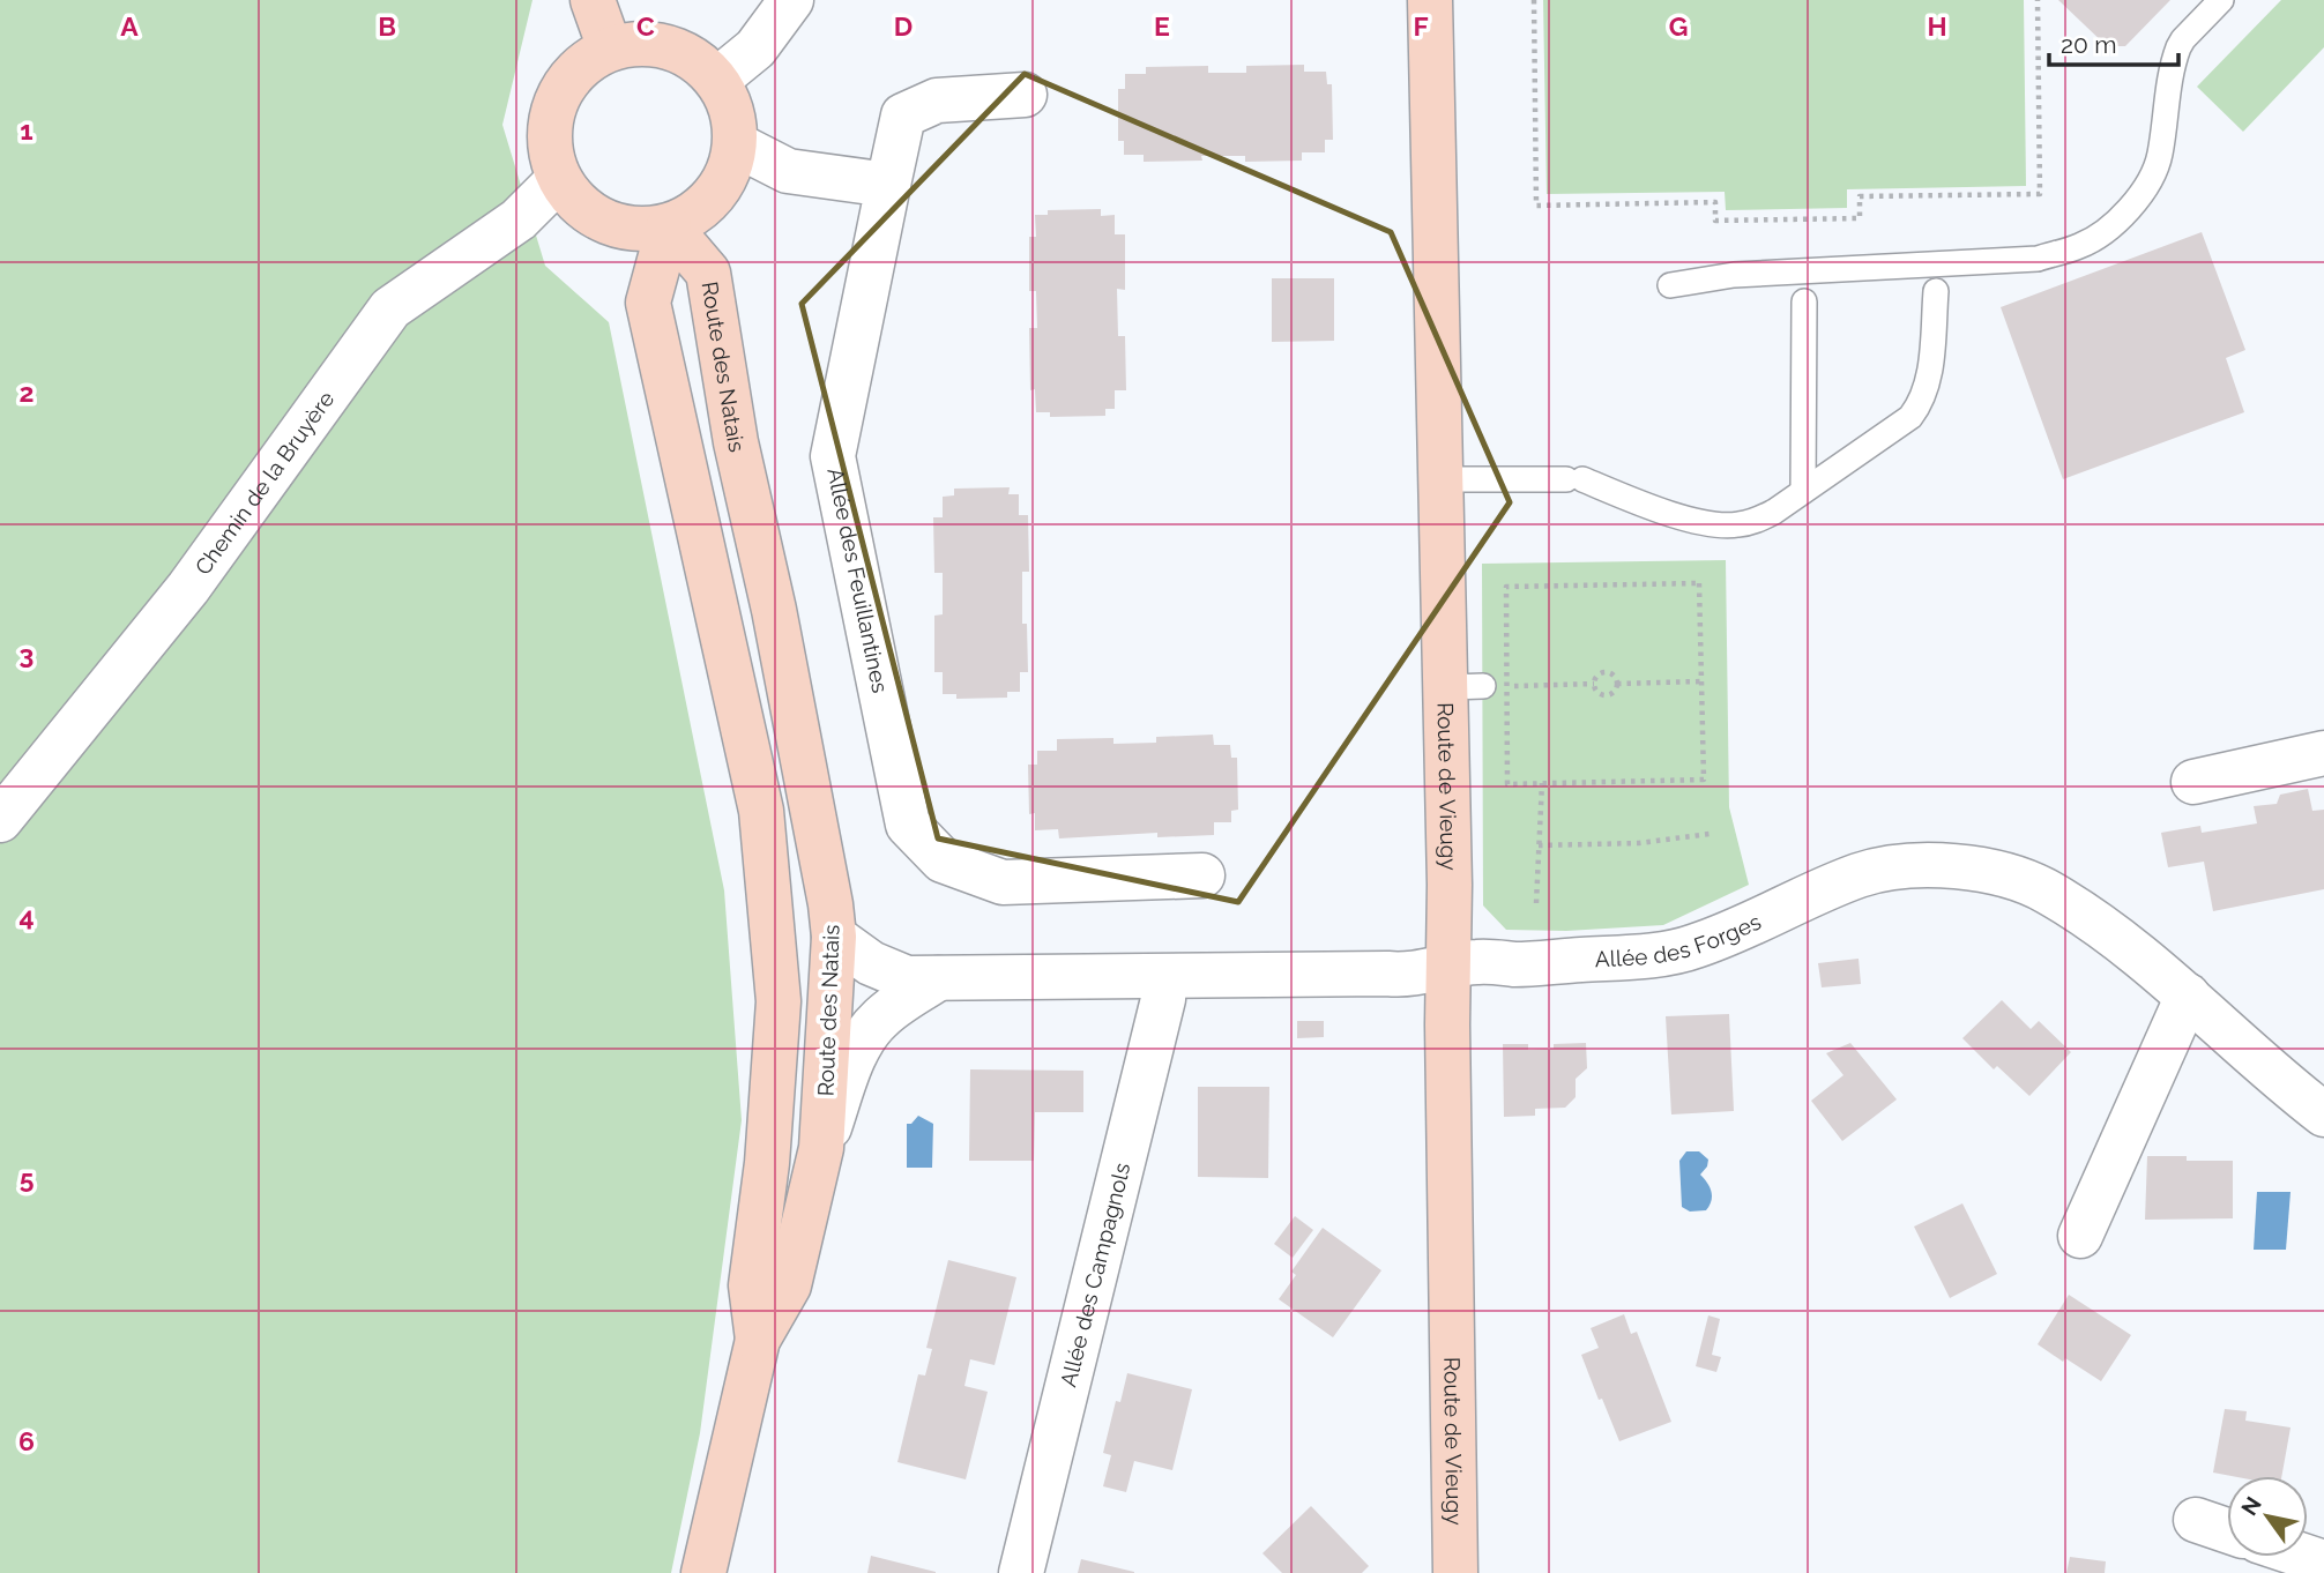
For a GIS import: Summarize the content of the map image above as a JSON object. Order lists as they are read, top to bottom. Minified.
{"streets":{"street":["Route des Natais","Chemin de la Bruyère","Allée des Feuillantines","Route de Vieugy","Allée des Forges","Allée des Campagnols"]},"crossings":[["Route des Natais","Chemin de la Bruyère"],["Route des Natais","Allée des Forges"],["Route de Vieugy","Allée des Forges"],["Allée des Forges","Allée des Campagnols"]],"scale_bar":"20 m","north":"top left","grid":{"columns":["A","B","C","D","E","F","G","H"],"rows":["1","2","3","4","5","6"]}}
